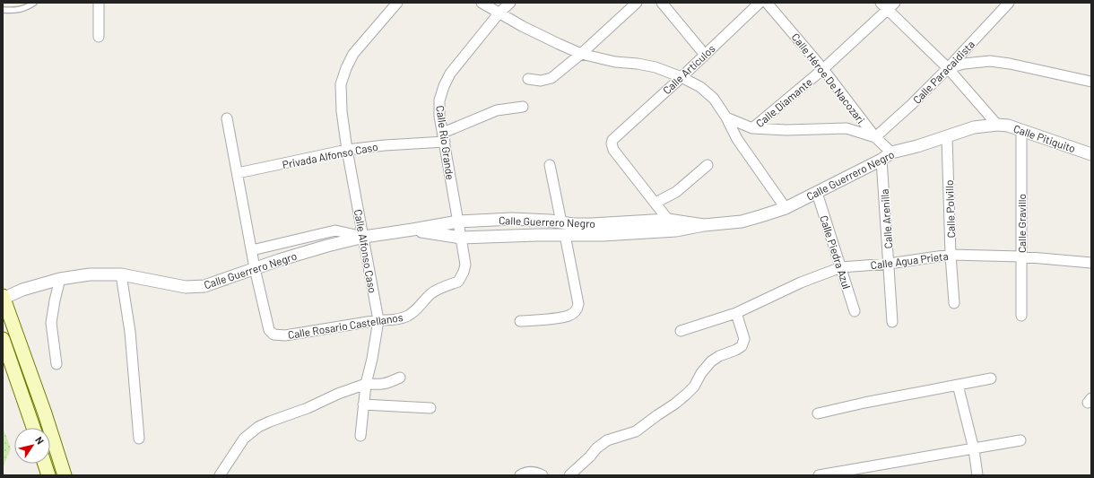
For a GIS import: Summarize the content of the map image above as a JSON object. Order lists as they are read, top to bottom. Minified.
{"streets":{"street":["Calle Artículos","Calle Paracaidista","Calle Héroe De Nacozari","Calle Diamante","Calle Pitiquito","Calle Río Grande","Privada Alfonso Caso","Calle Guerrero Negro","Calle Polvillo","Calle Arenilla","Calle Gravillo","Calle Alfonso Caso","Calle Piedra Azul","Calle Agua Prieta","Calle Rosario Castellanos"]},"crossings":[["Calle Paracaidista","Calle Héroe De Nacozari"],["Calle Héroe De Nacozari","Calle Diamante"],["Calle Héroe De Nacozari","Calle Guerrero Negro"],["Calle Pitiquito","Calle Guerrero Negro"],["Calle Pitiquito","Calle Gravillo"],["Calle Río Grande","Privada Alfonso Caso"],["Calle Río Grande","Calle Guerrero Negro"],["Calle Río Grande","Calle Rosario Castellanos"],["Privada Alfonso Caso","Calle Alfonso Caso"],["Privada Alfonso Caso","Calle Rosario Castellanos"],["Calle Guerrero Negro","Calle Polvillo"],["Calle Guerrero Negro","Calle Arenilla"],["Calle Guerrero Negro","Calle Alfonso Caso"],["Calle Guerrero Negro","Calle Piedra Azul"],["Calle Guerrero Negro","Calle Rosario Castellanos"],["Calle Polvillo","Calle Agua Prieta"],["Calle Arenilla","Calle Agua Prieta"],["Calle Gravillo","Calle Agua Prieta"],["Calle Alfonso Caso","Calle Rosario Castellanos"],["Calle Piedra Azul","Calle Agua Prieta"]],"north":"top right"}
